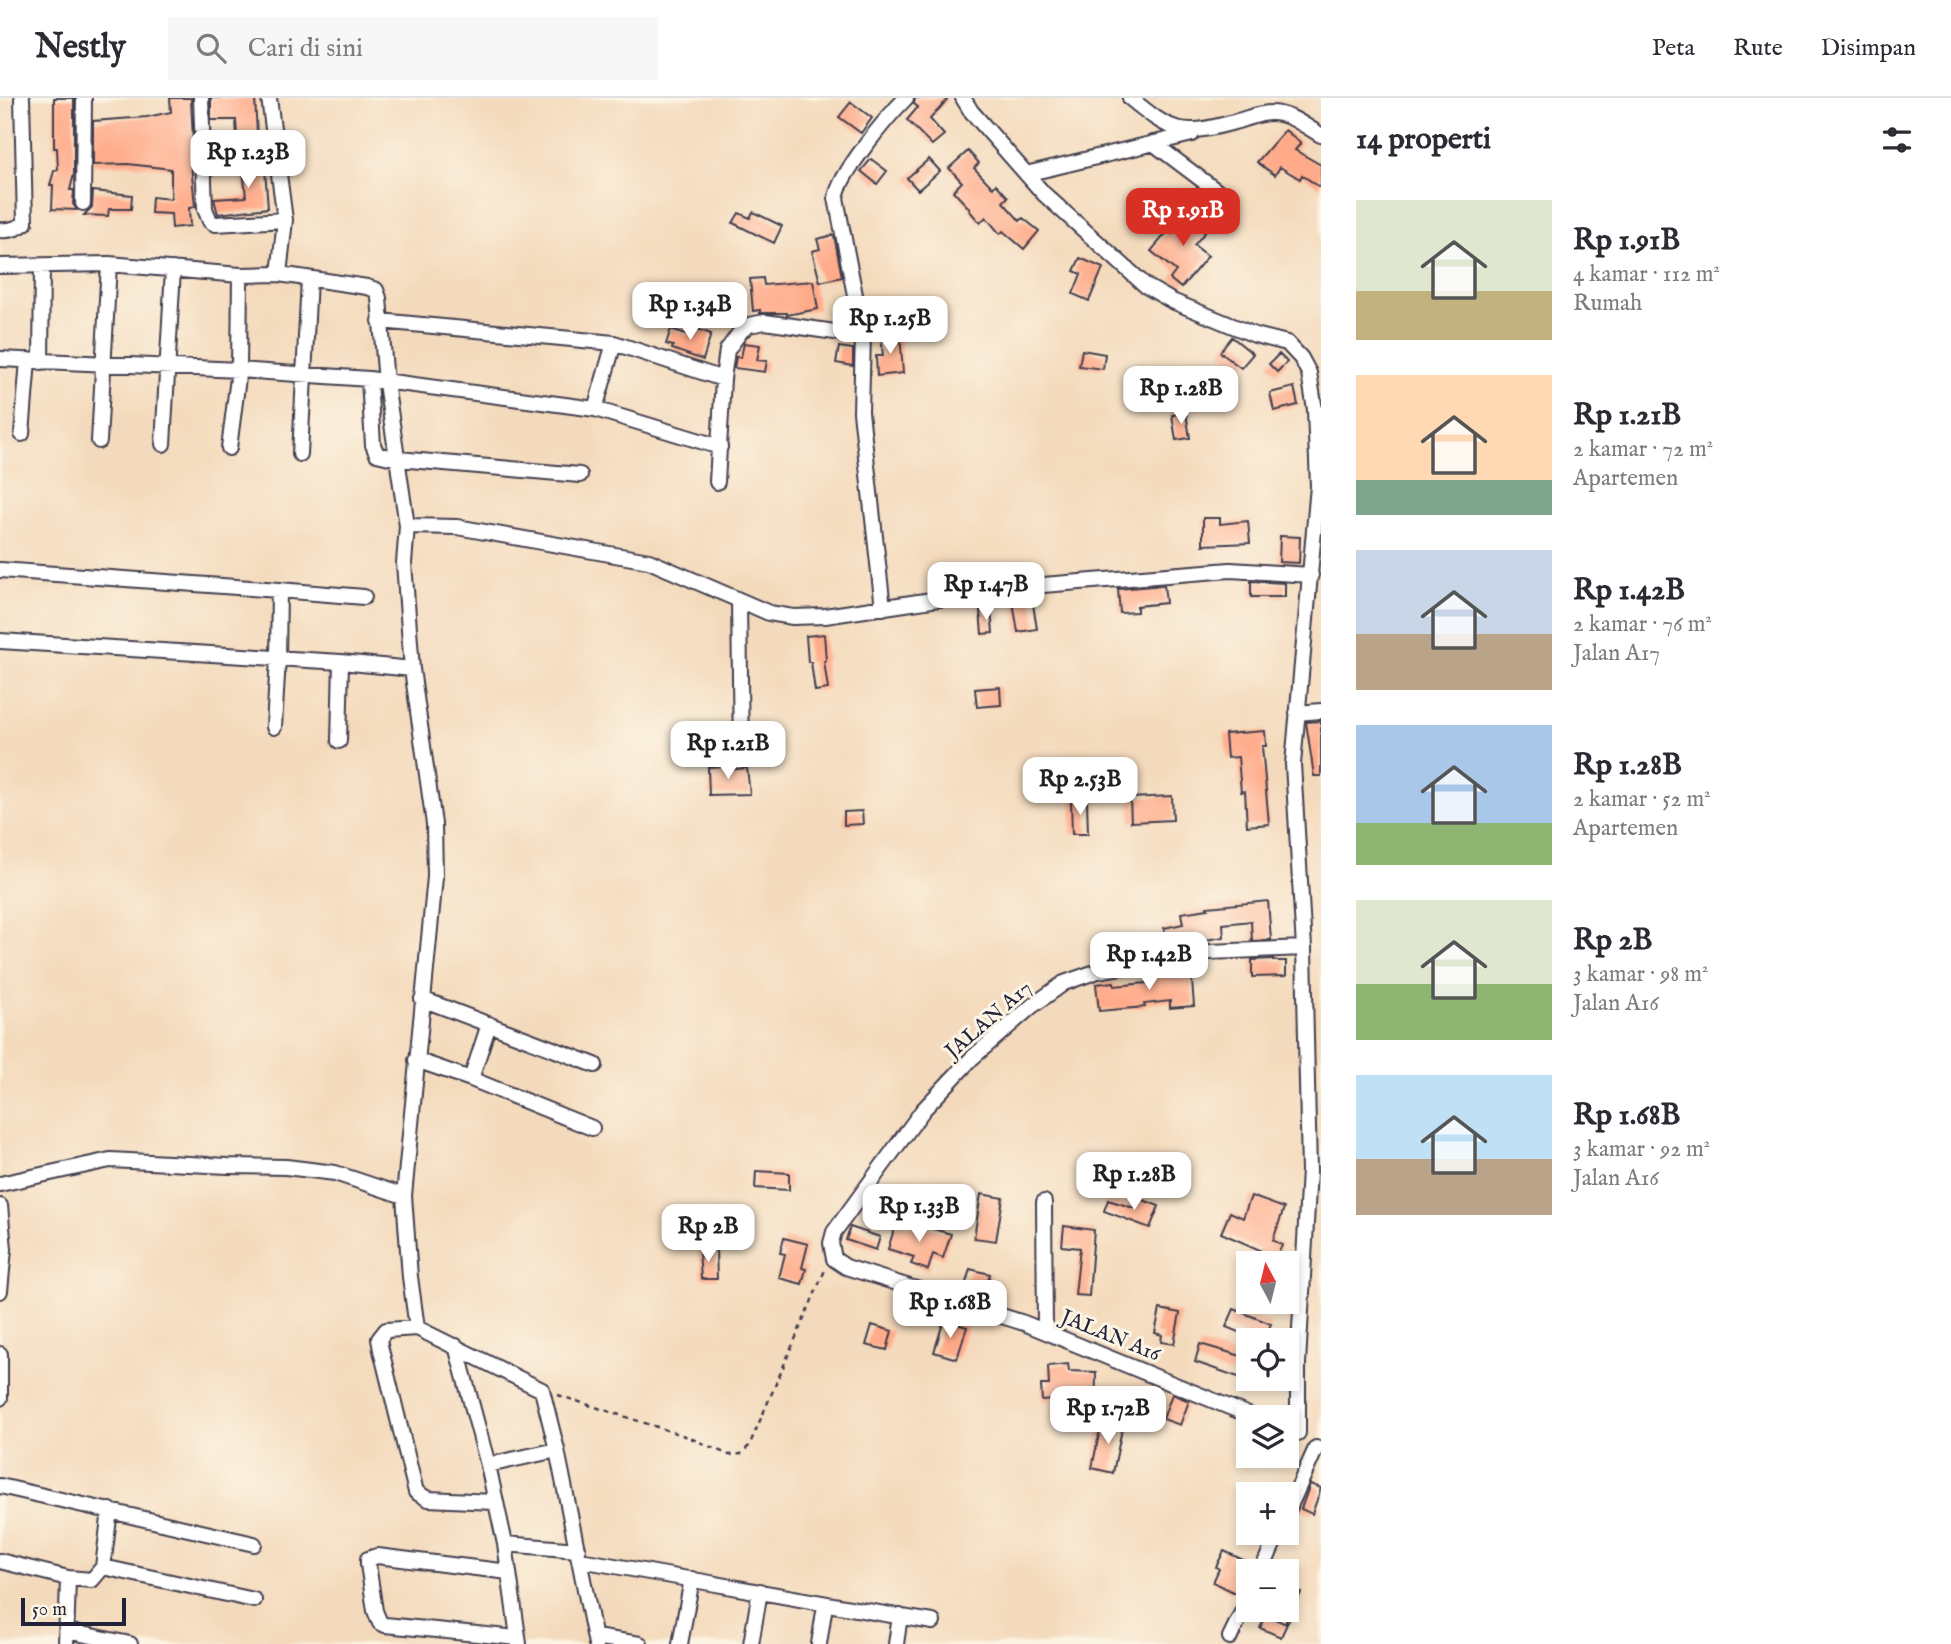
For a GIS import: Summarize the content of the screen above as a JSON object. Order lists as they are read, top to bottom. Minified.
{"streets":{"street":["JALAN A17","JALAN A16"]},"crossings":[["JALAN A17","JALAN A16"]],"scale_bar":"50 m","north":"top","page":{"header":"Nestly","search":"Cari di sini","nav":["Peta","Rute","Disimpan"],"heading":"14 properti","price":["Rp 1.23B","Rp 1.91B","Rp 1.34B","Rp 1.25B","Rp 1.28B","Rp 1.47B","Rp 1.21B","Rp 2.53B","Rp 1.42B","Rp 1.28B","Rp 1.33B","Rp 2B","Rp 1.68B","Rp 1.72B"],"list":[{"name":"Rp 1.91B","note":"4 kamar · 112 m² · Rumah"},{"name":"Rp 1.21B","note":"2 kamar · 72 m² · Apartemen"},{"name":"Rp 1.42B","note":"2 kamar · 76 m² · Jalan A17"},{"name":"Rp 1.28B","note":"2 kamar · 52 m² · Apartemen"},{"name":"Rp 2B","note":"3 kamar · 98 m² · Jalan A16"},{"name":"Rp 1.68B","note":"3 kamar · 92 m² · Jalan A16"}],"map_buttons":["+","−"],"scale":"50 m"}}
